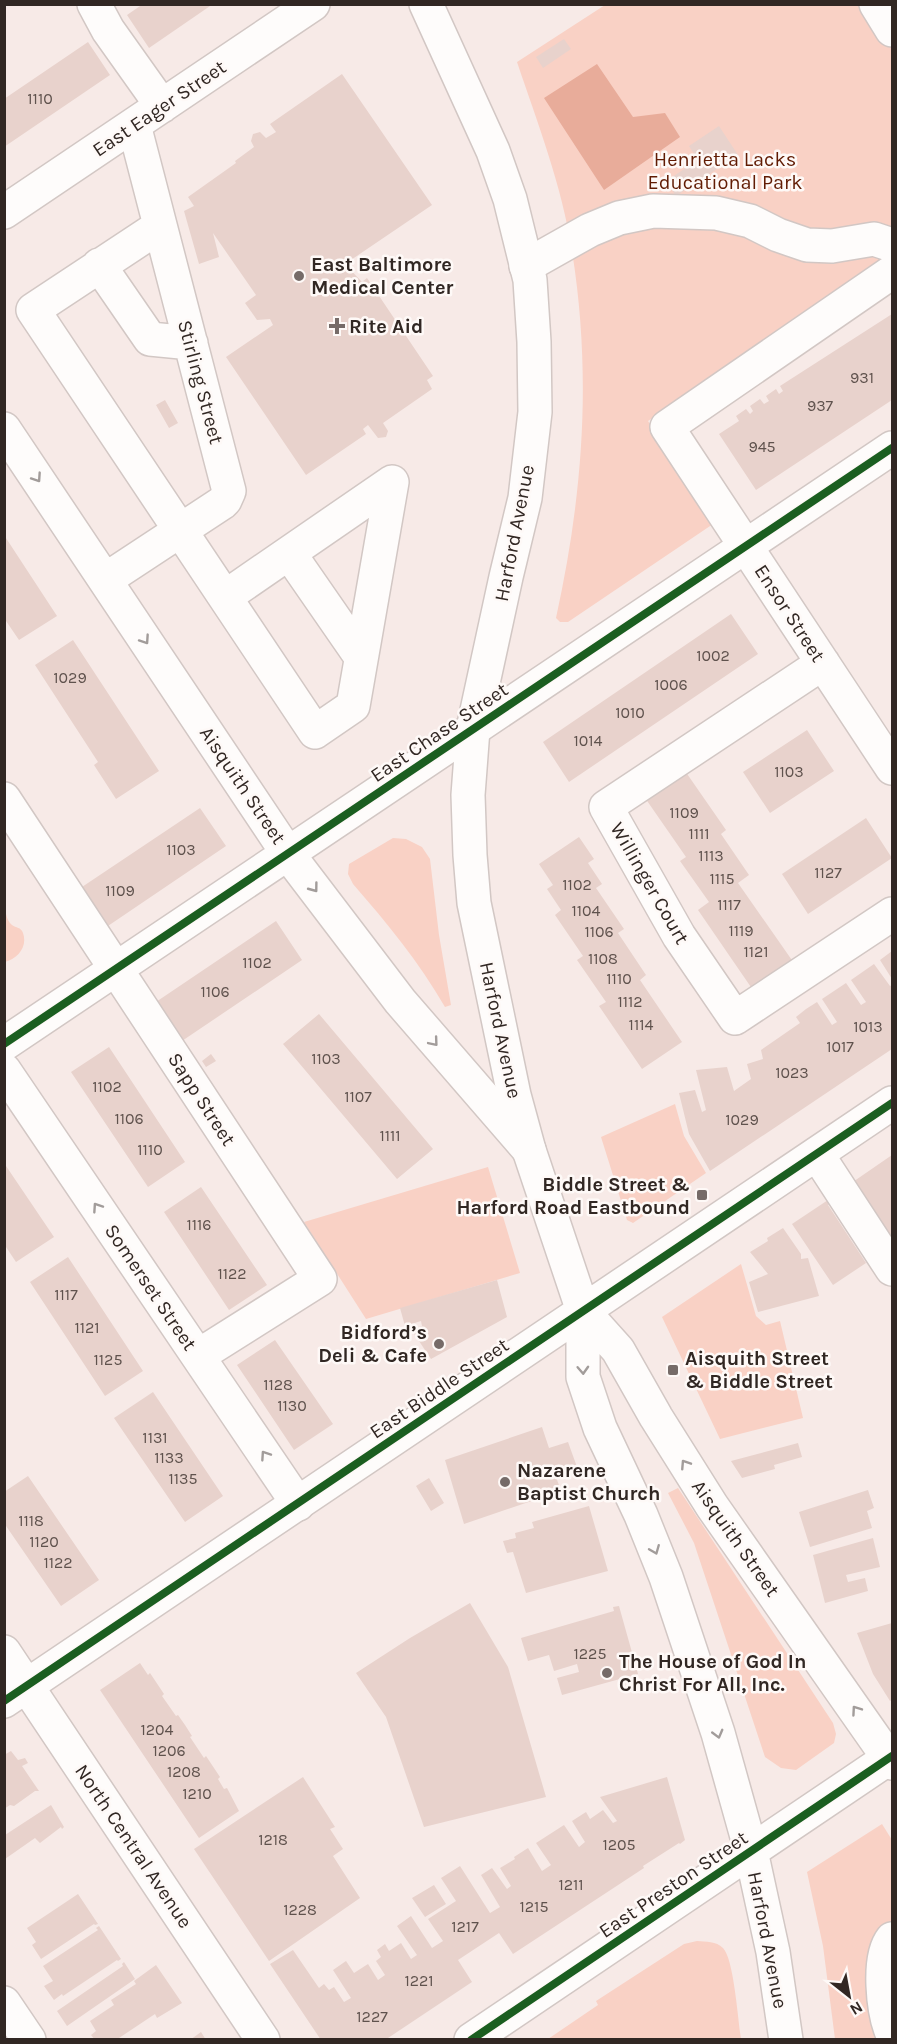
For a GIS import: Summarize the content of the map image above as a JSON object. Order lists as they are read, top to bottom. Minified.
{"streets":{"main road":["East Eager Street","Stirling Street","Harford Avenue","Ensor Street","East Chase Street","Aisquith Street","Willinger Court","Sapp Street","Somerset Street","East Biddle Street","North Central Avenue","East Preston Street"]},"crossings":[["East Eager Street","Stirling Street"],["Stirling Street","Aisquith Street"],["Harford Avenue","East Chase Street"],["Harford Avenue","Aisquith Street"],["Harford Avenue","East Biddle Street"],["Harford Avenue","East Preston Street"],["Ensor Street","East Chase Street"],["Ensor Street","Willinger Court"],["East Chase Street","Aisquith Street"],["East Chase Street","Sapp Street"],["Aisquith Street","East Biddle Street"],["Aisquith Street","East Preston Street"],["Sapp Street","Somerset Street"],["Somerset Street","East Biddle Street"],["East Biddle Street","North Central Avenue"]],"one_way":["Somerset Street"],"parks":["Henrietta Lacks Educational Park"],"places":{"other":["East Baltimore Medical Center","Bidford’s Deli & Cafe","Nazarene Baptist Church","The House of God In Christ For All, Inc."],"health":["Rite Aid"],"transit":["Biddle Street & Harford Road Eastbound","Aisquith Street & Biddle Street"]},"house_numbers":["1110","931","937","945","1002","1029","1006","1010","1014","1103","1109","1111","1103","1113","1127","1115","1102","1109","1117","1104","1119","1106","1121","1108","1102","1110","1106","1112","1114","1013","1017","1103","1023","1102","1107","1106","1029","1111","1110","1116","1122","1117","1121","1125","1128","1130","1131","1133","1135","1118","1120","1122","1225","1204","1206","1208","1210","1218","1205","1211","1215","1228","1217","1221","1227"],"north":"bottom right"}
